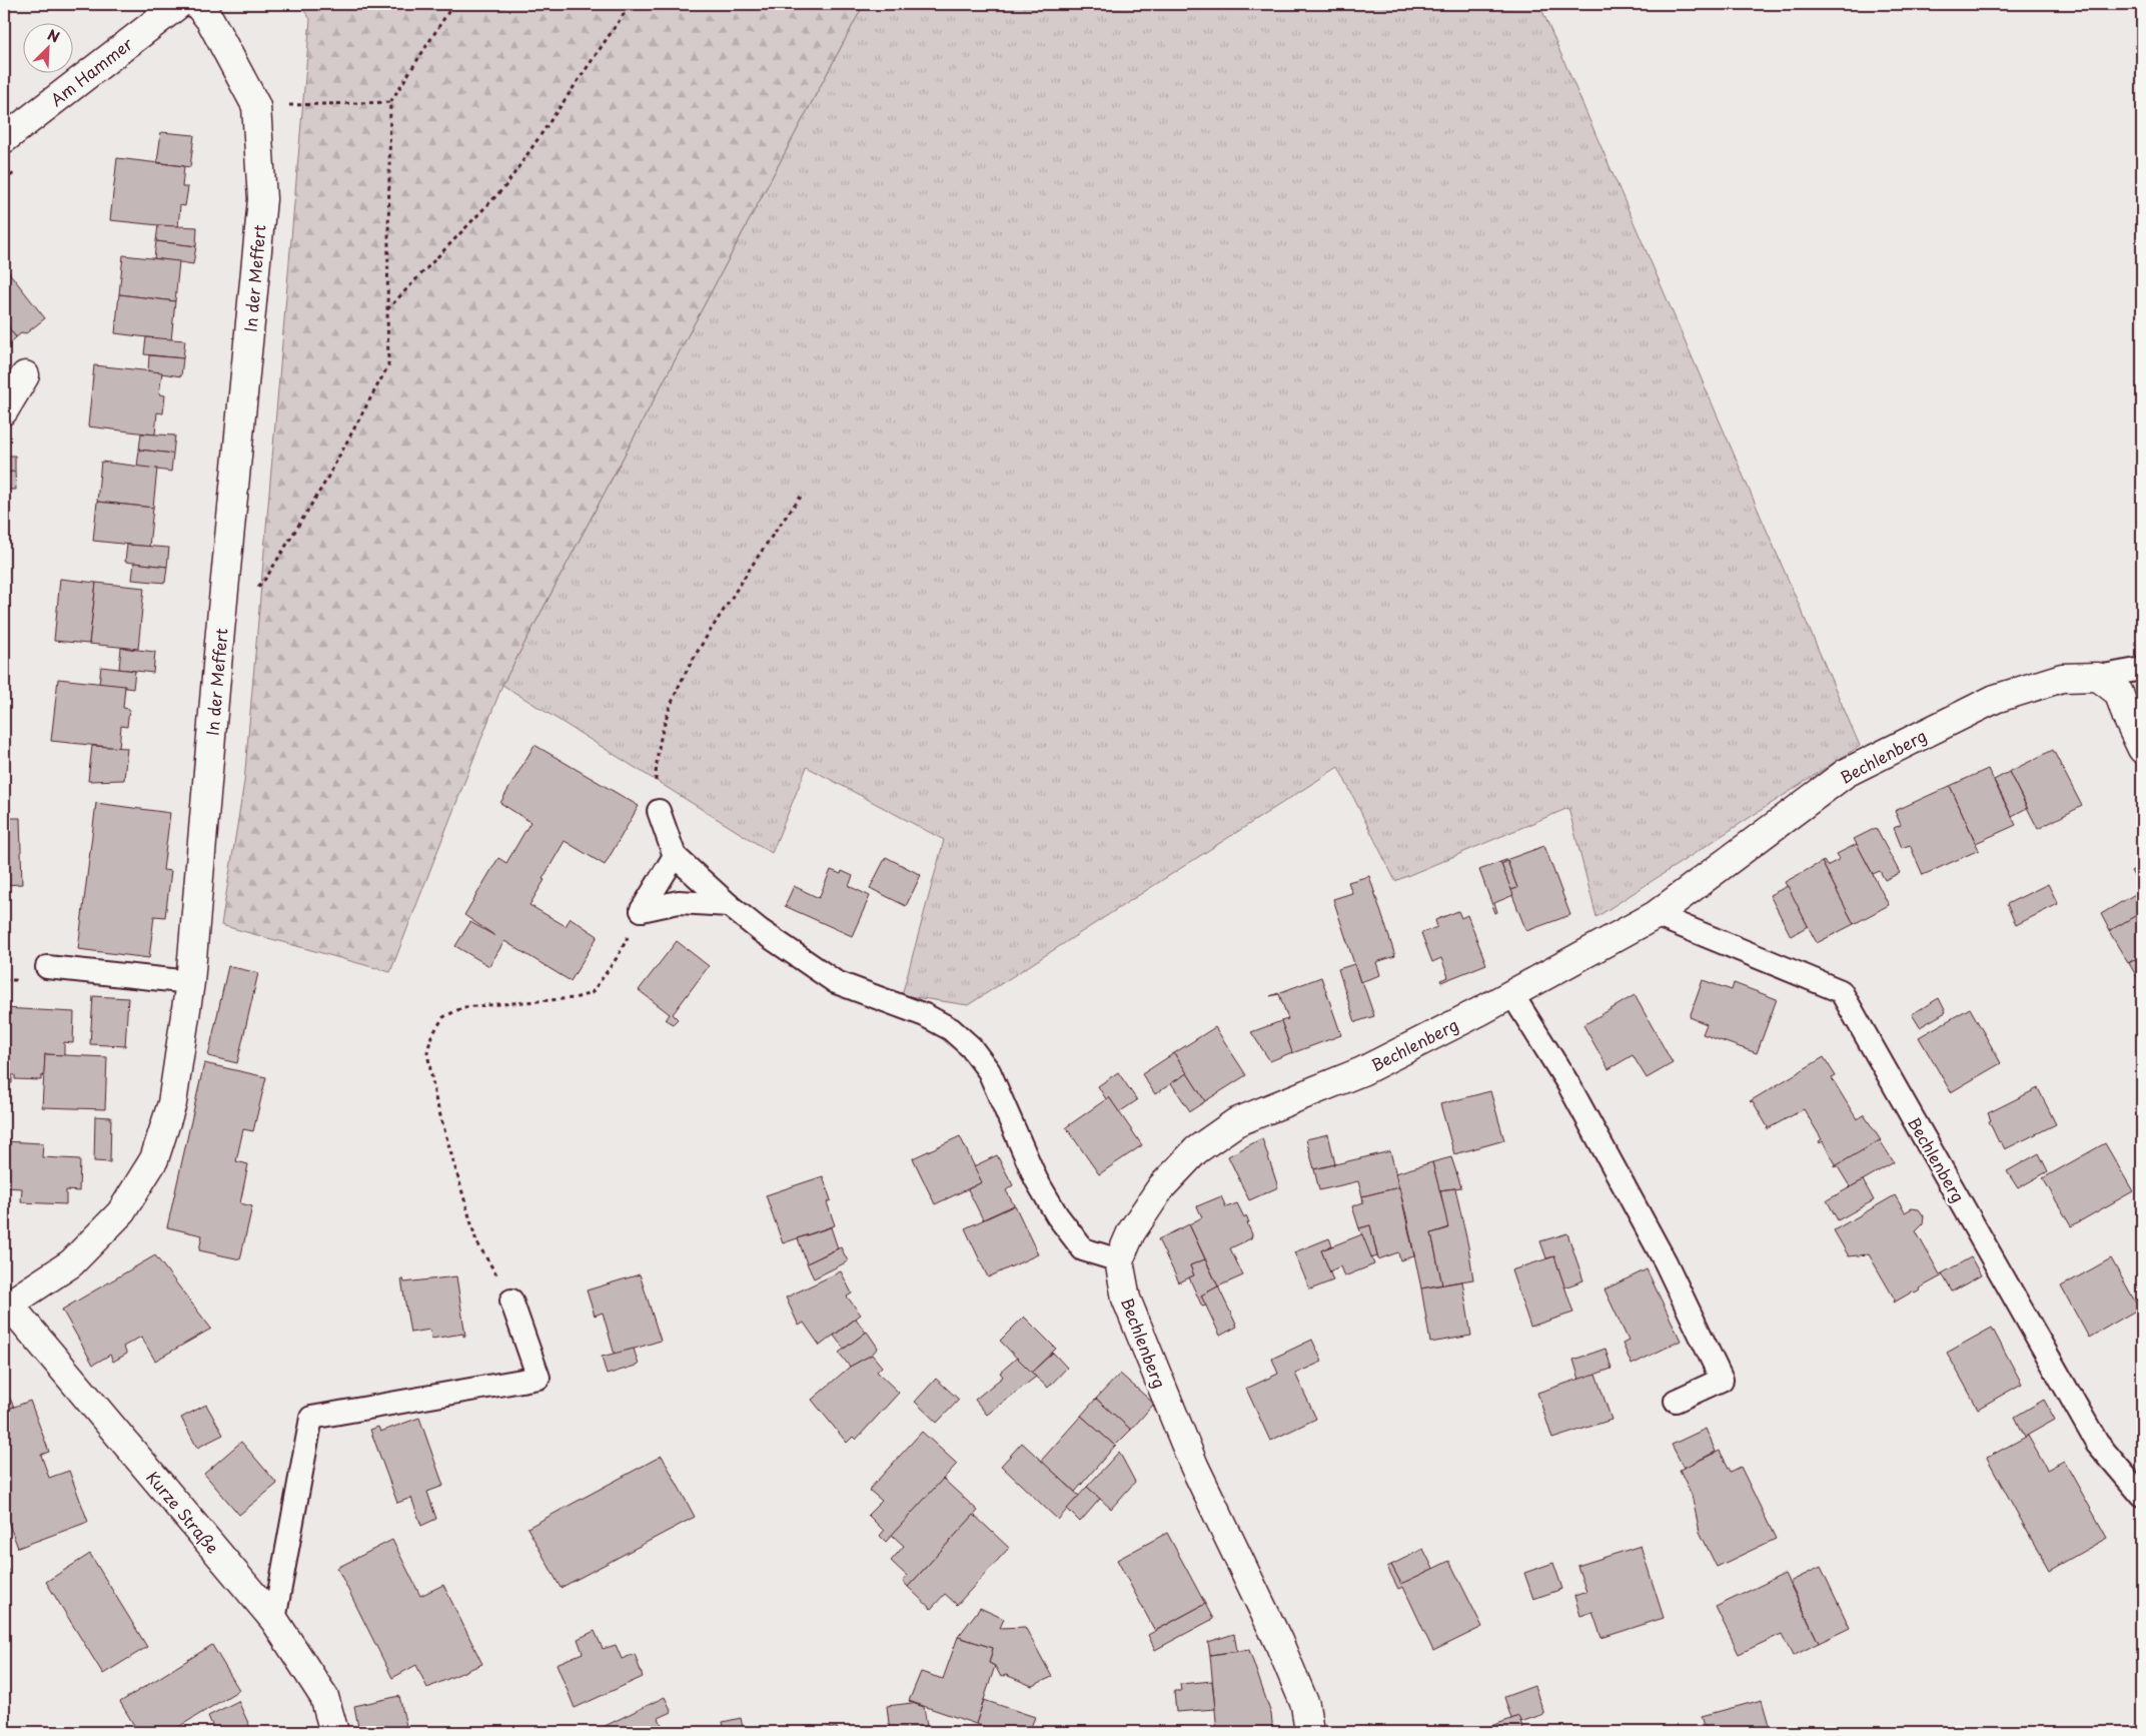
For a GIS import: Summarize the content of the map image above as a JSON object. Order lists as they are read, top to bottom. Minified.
{"streets":{"street":["Am Hammer","In der Meffert","Bechlenberg","Kurze Straße"]},"crossings":[["In der Meffert","Kurze Straße"]],"north":"top right"}
